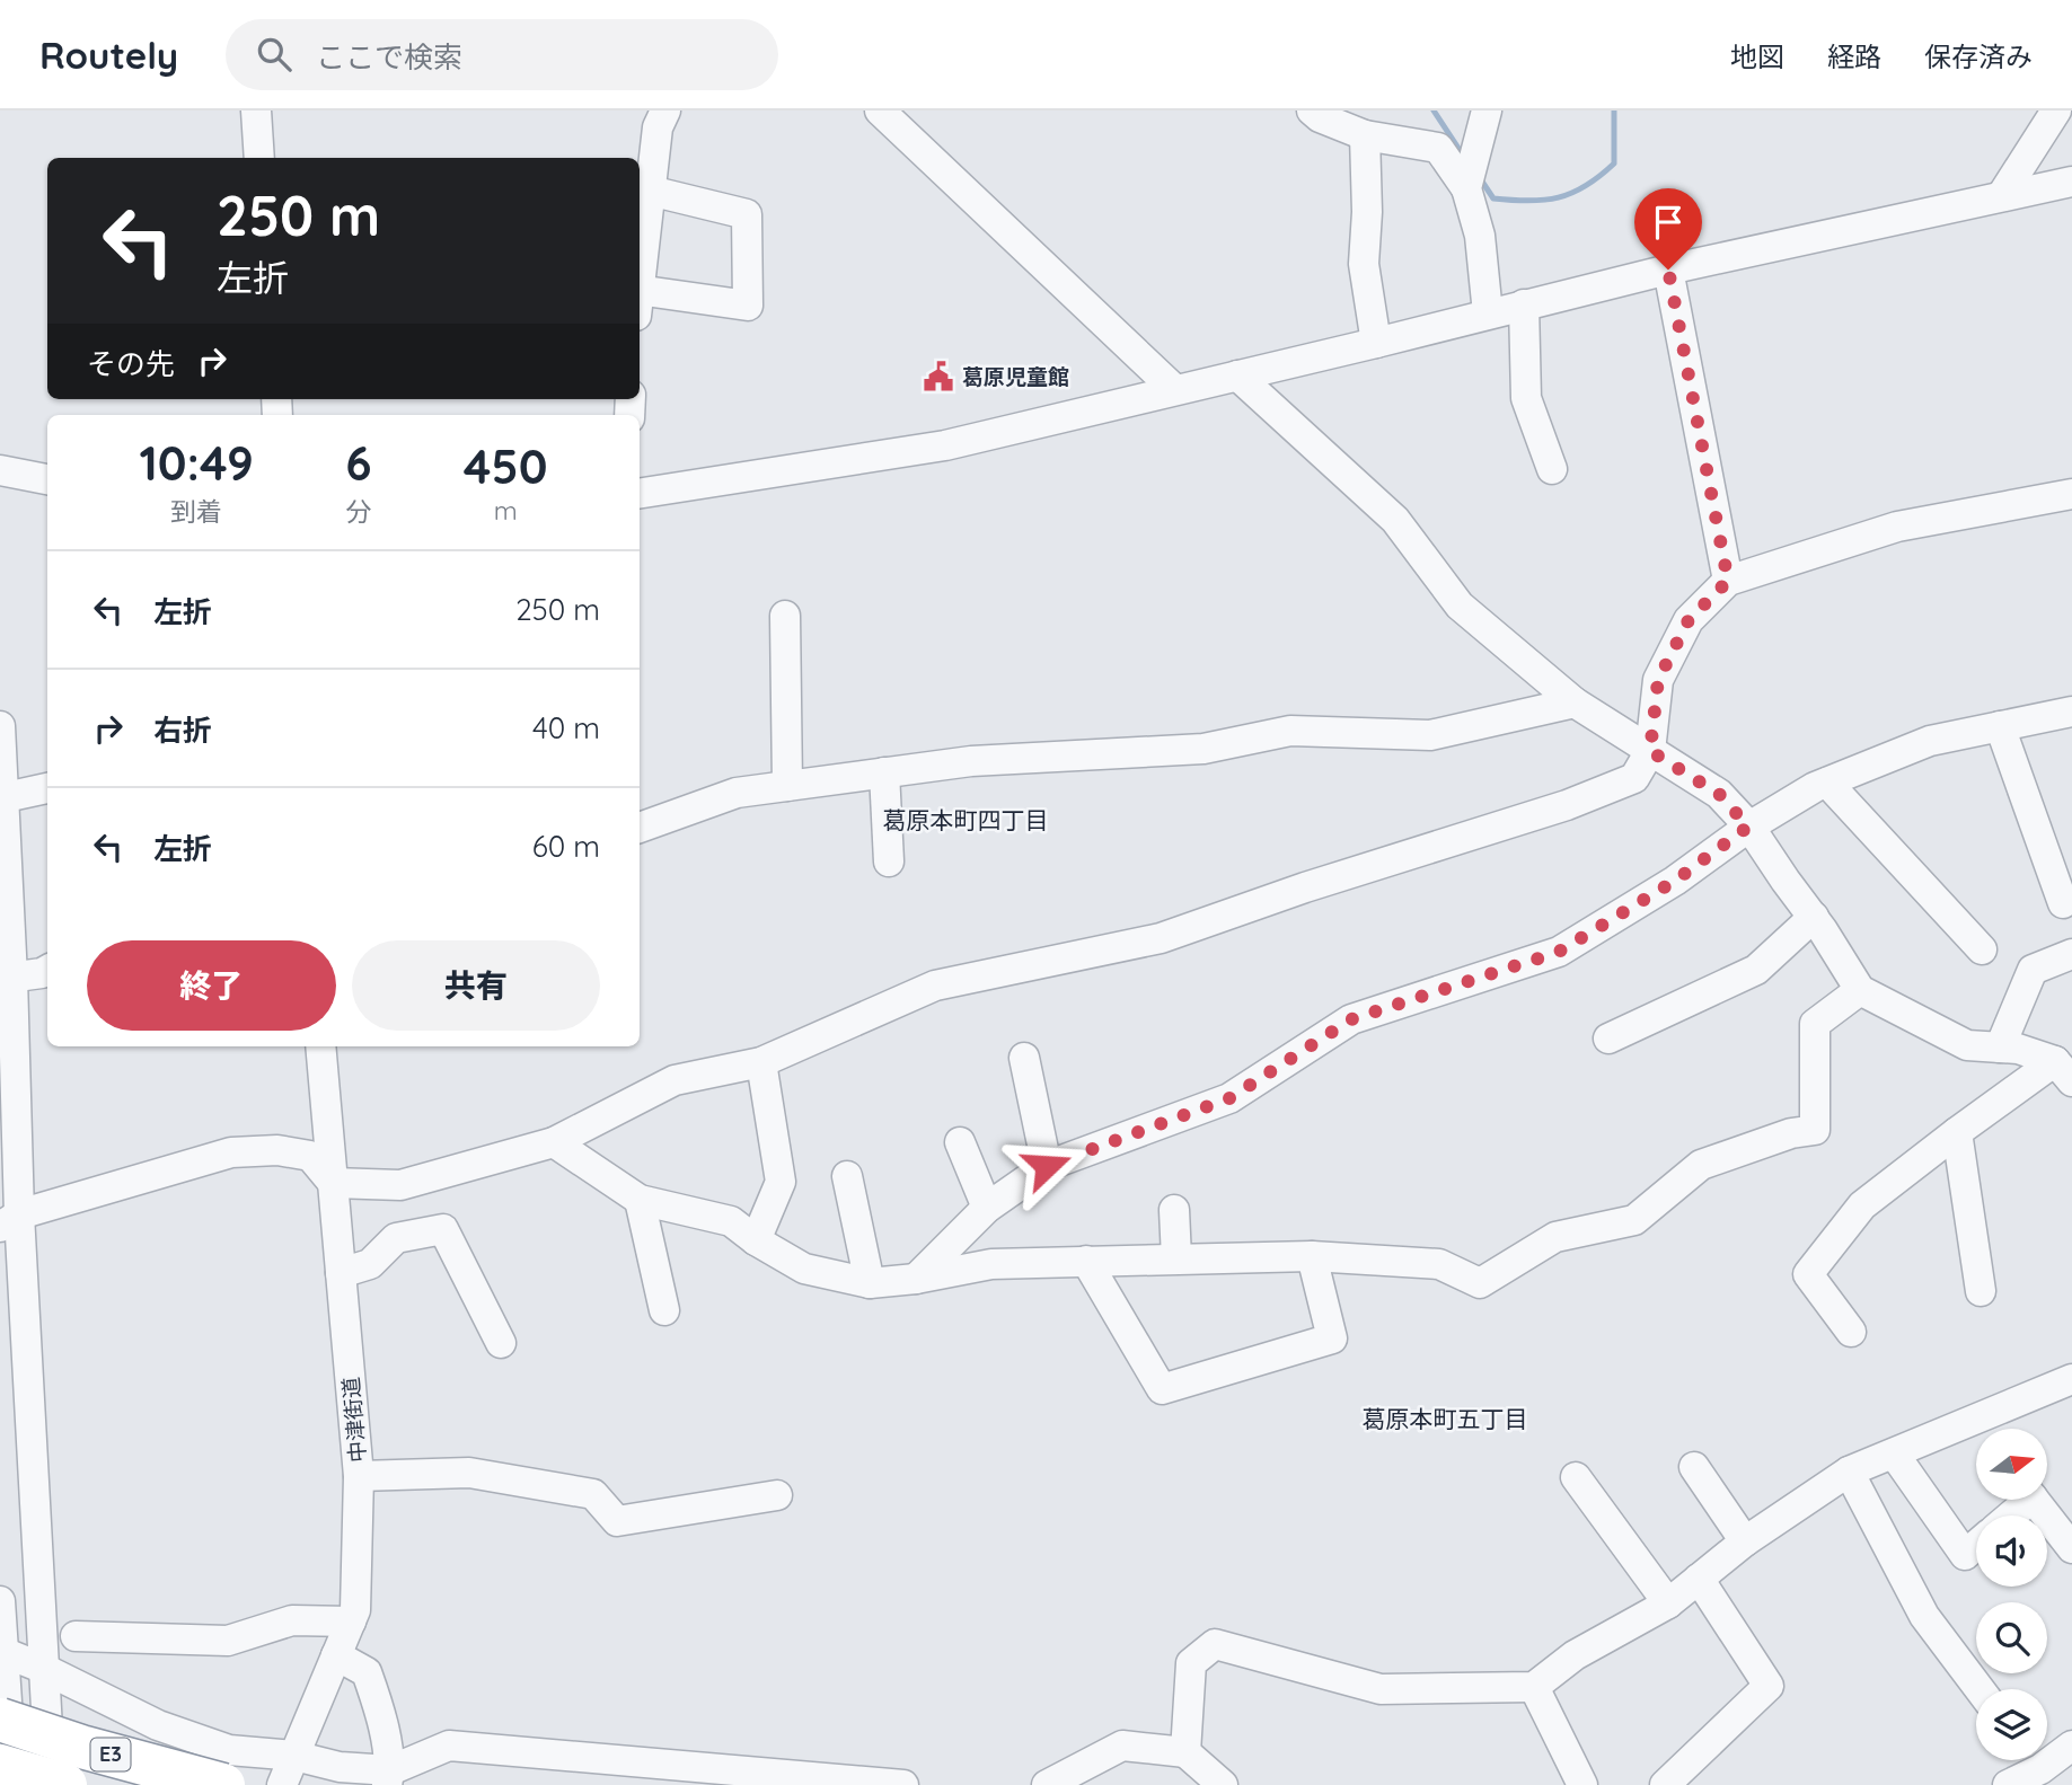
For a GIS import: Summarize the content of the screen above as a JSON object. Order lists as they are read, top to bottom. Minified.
{"streets":{"highway":["E3"],"street":["中津街道"]},"districts":["葛原本町四丁目","葛原本町五丁目"],"places":{"public building":["葛原児童館"]},"north":"right","page":{"header":"Routely","search":"ここで検索","nav":["地図","経路","保存済み"],"turn":["250 m","左折"],"then":"その先","eta":["10:49","到着","6","分","450","m"],"list":[{"name":"左折","value":"250 m"},{"name":"右折","value":"40 m"},{"name":"左折","value":"60 m"}],"buttons":["終了","共有"]}}
